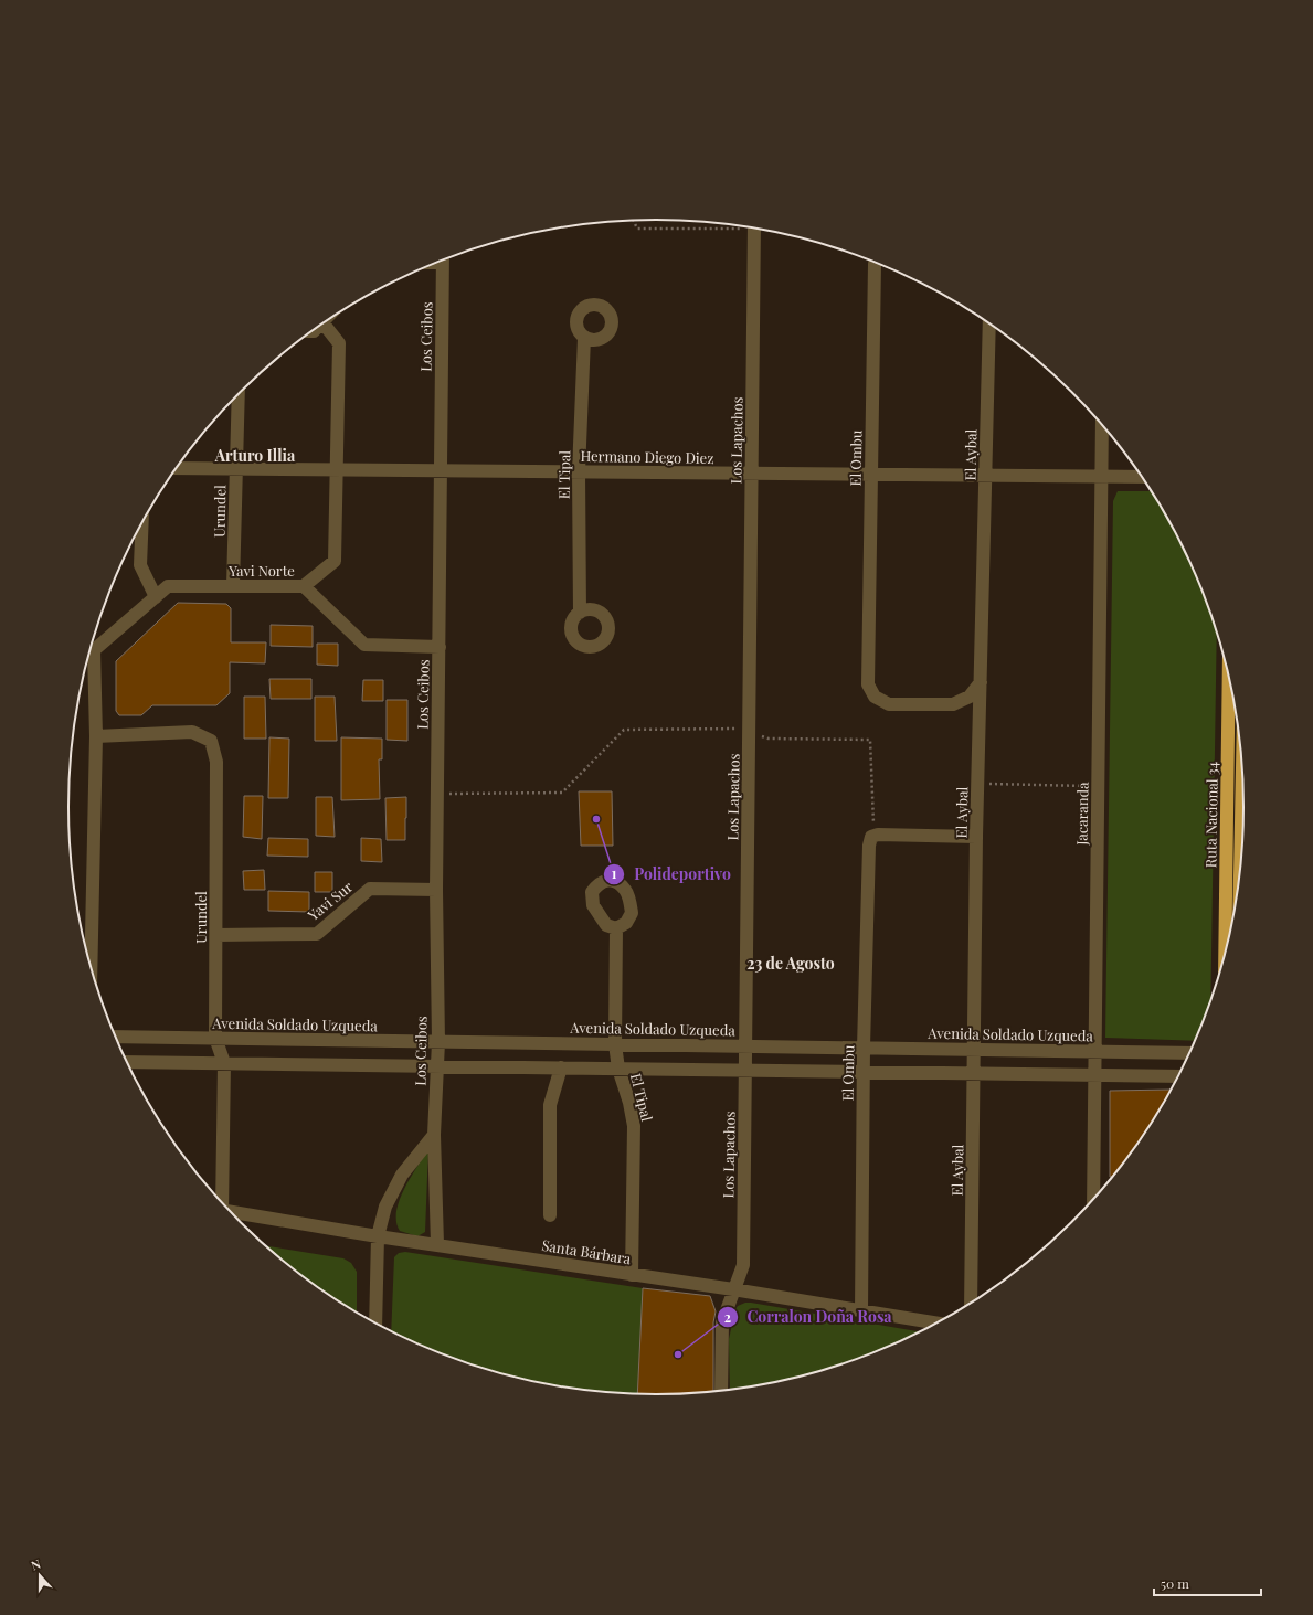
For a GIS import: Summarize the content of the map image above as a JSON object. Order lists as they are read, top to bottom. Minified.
{"streets":{"highway":["Ruta Nacional 34"],"street":["Los Ceibos","Los Lapachos","El Aybal","Hermano Diego Diez","El Ombu","El Tipal","Urundel","Yavi Norte","Jacaranda","Yavi Sur","Avenida Soldado Uzqueda","Santa Bárbara"]},"crossings":[["Los Ceibos","Hermano Diego Diez"],["Los Ceibos","Yavi Norte"],["Los Ceibos","Yavi Sur"],["Los Ceibos","Avenida Soldado Uzqueda"],["Los Ceibos","Santa Bárbara"],["Los Lapachos","Hermano Diego Diez"],["Los Lapachos","Avenida Soldado Uzqueda"],["Los Lapachos","Santa Bárbara"],["El Aybal","Hermano Diego Diez"],["El Aybal","El Ombu"],["El Aybal","Avenida Soldado Uzqueda"],["Hermano Diego Diez","El Ombu"],["Hermano Diego Diez","El Tipal"],["Hermano Diego Diez","Urundel"],["Hermano Diego Diez","Jacaranda"],["El Ombu","Avenida Soldado Uzqueda"],["El Ombu","Santa Bárbara"],["El Tipal","Avenida Soldado Uzqueda"],["El Tipal","Santa Bárbara"],["Urundel","Yavi Norte"],["Urundel","Yavi Sur"],["Urundel","Avenida Soldado Uzqueda"],["Jacaranda","Avenida Soldado Uzqueda"]],"districts":["Arturo Illia","23 de Agosto"],"places":["Polideportivo","Corralon Doña Rosa"],"scale_bar":"50 m","north":"top"}
